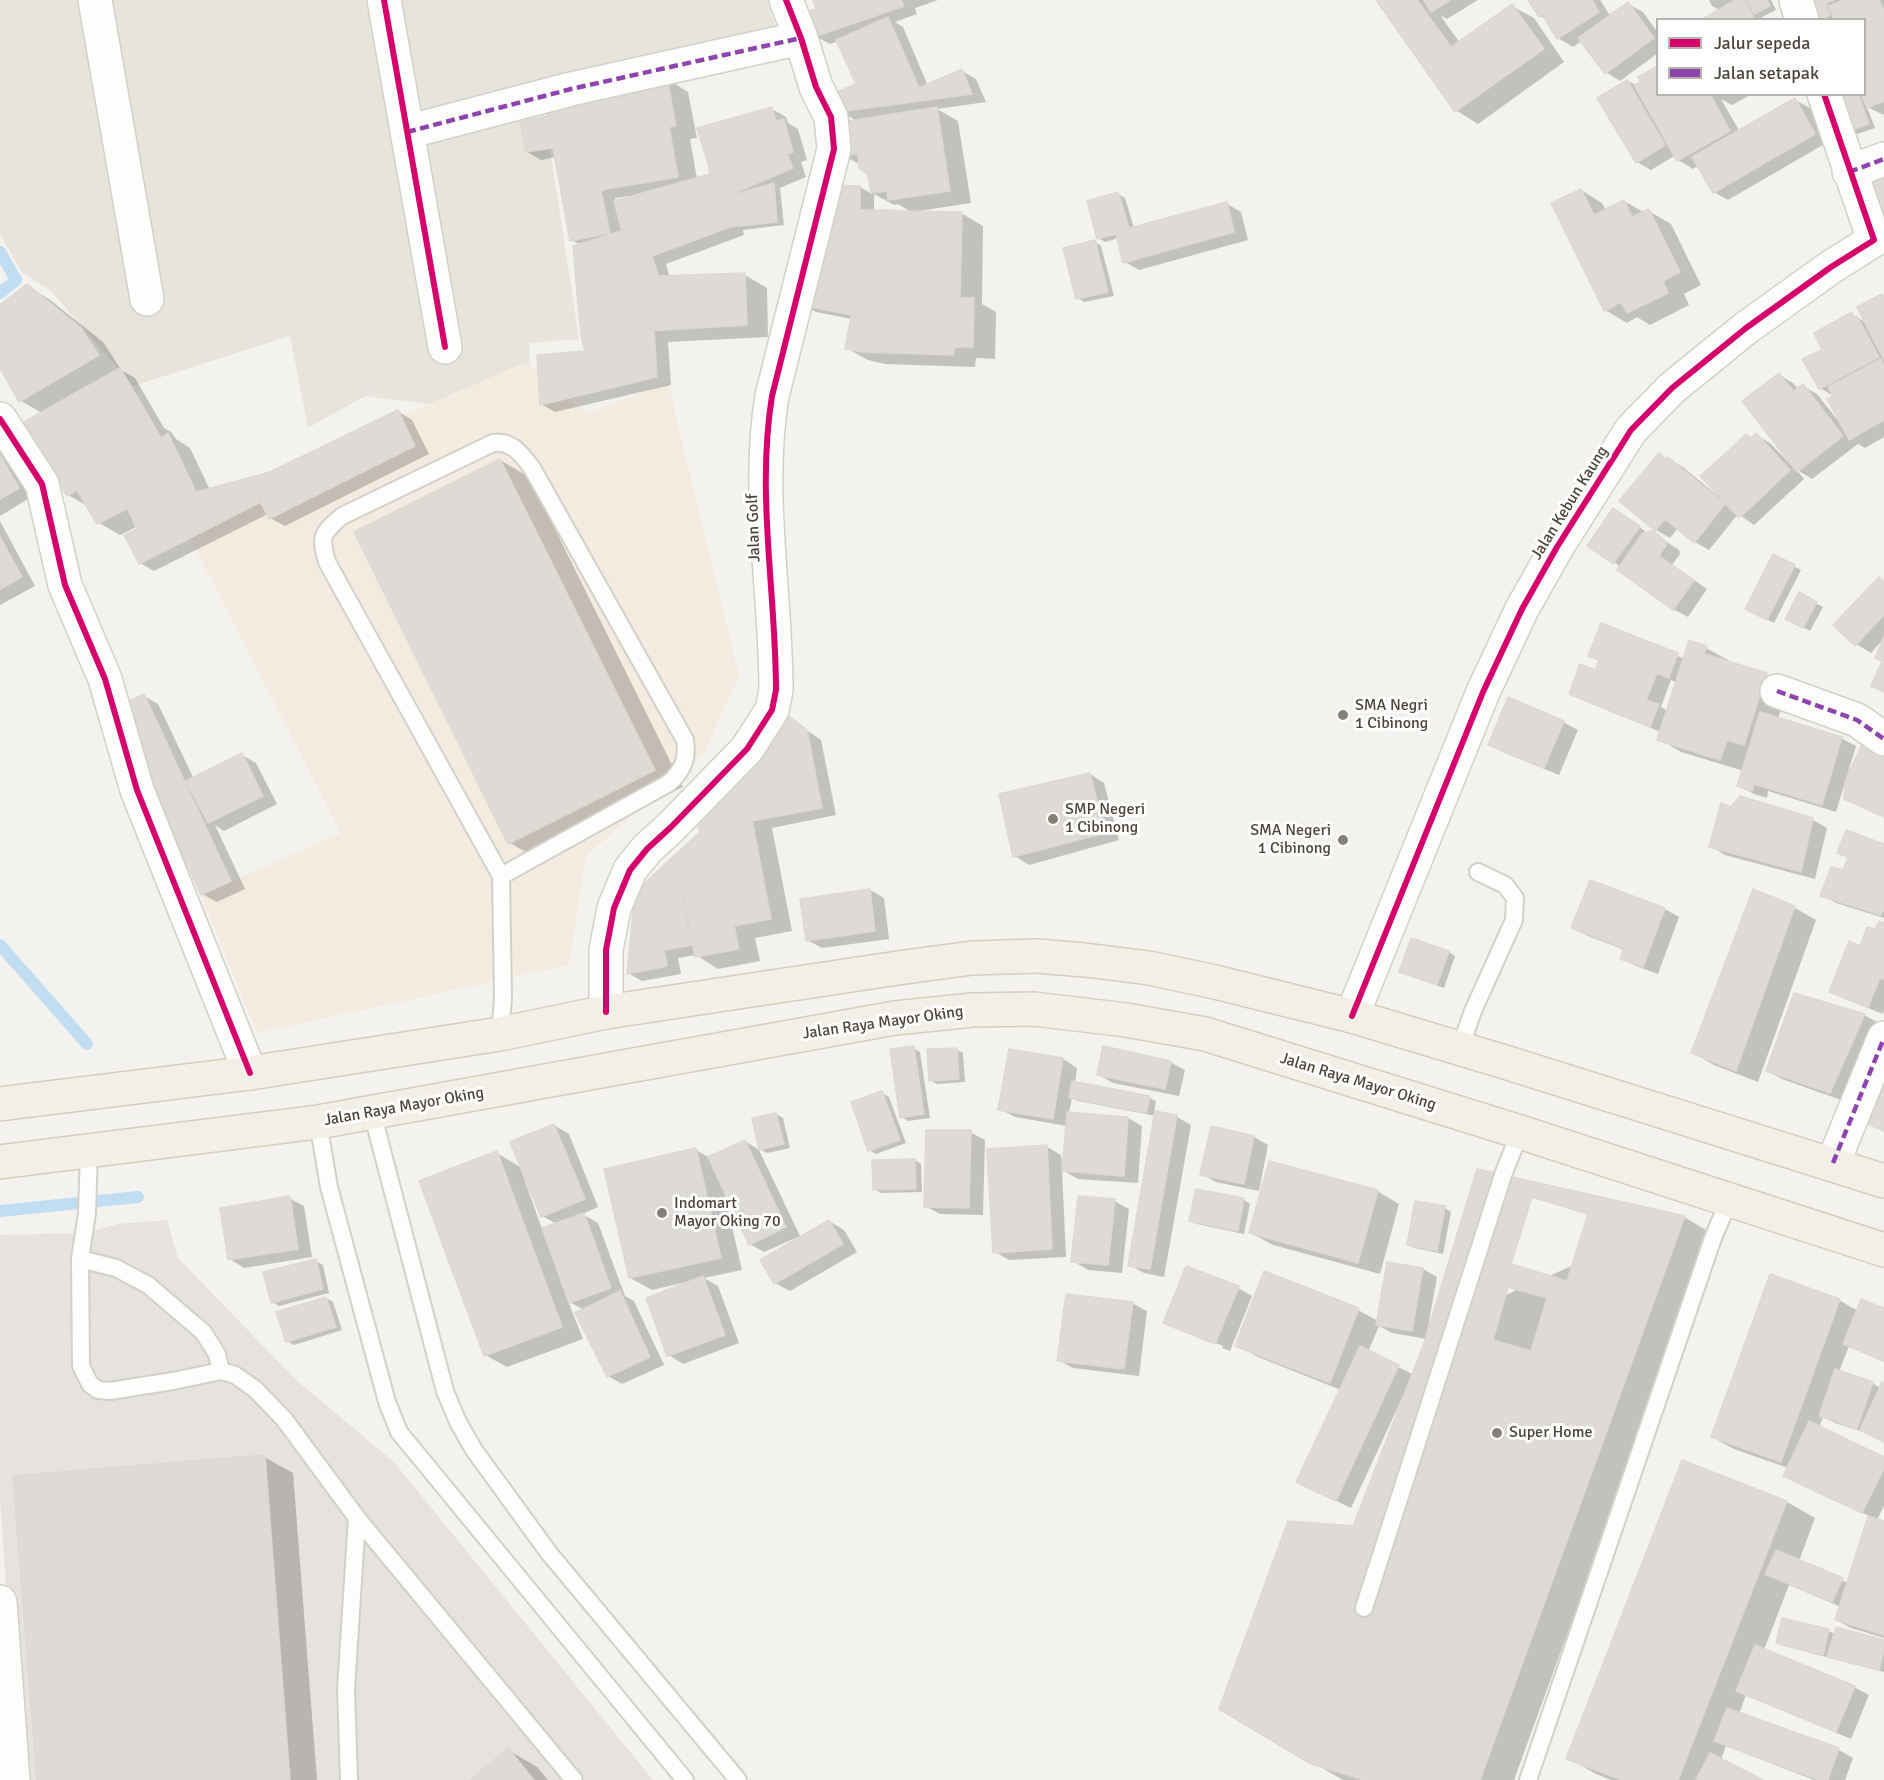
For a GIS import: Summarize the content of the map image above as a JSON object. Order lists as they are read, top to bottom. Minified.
{"streets":{"main road":["Jalan Raya Mayor Oking"],"street":["Jalan Kebun Kaung","Jalan Golf"]},"places":["SMA Negri 1 Cibinong","SMP Negeri 1 Cibinong","SMA Negeri 1 Cibinong","Indomart Mayor Oking 70","Super Home"],"legend":["Jalur sepeda","Jalan setapak"]}
